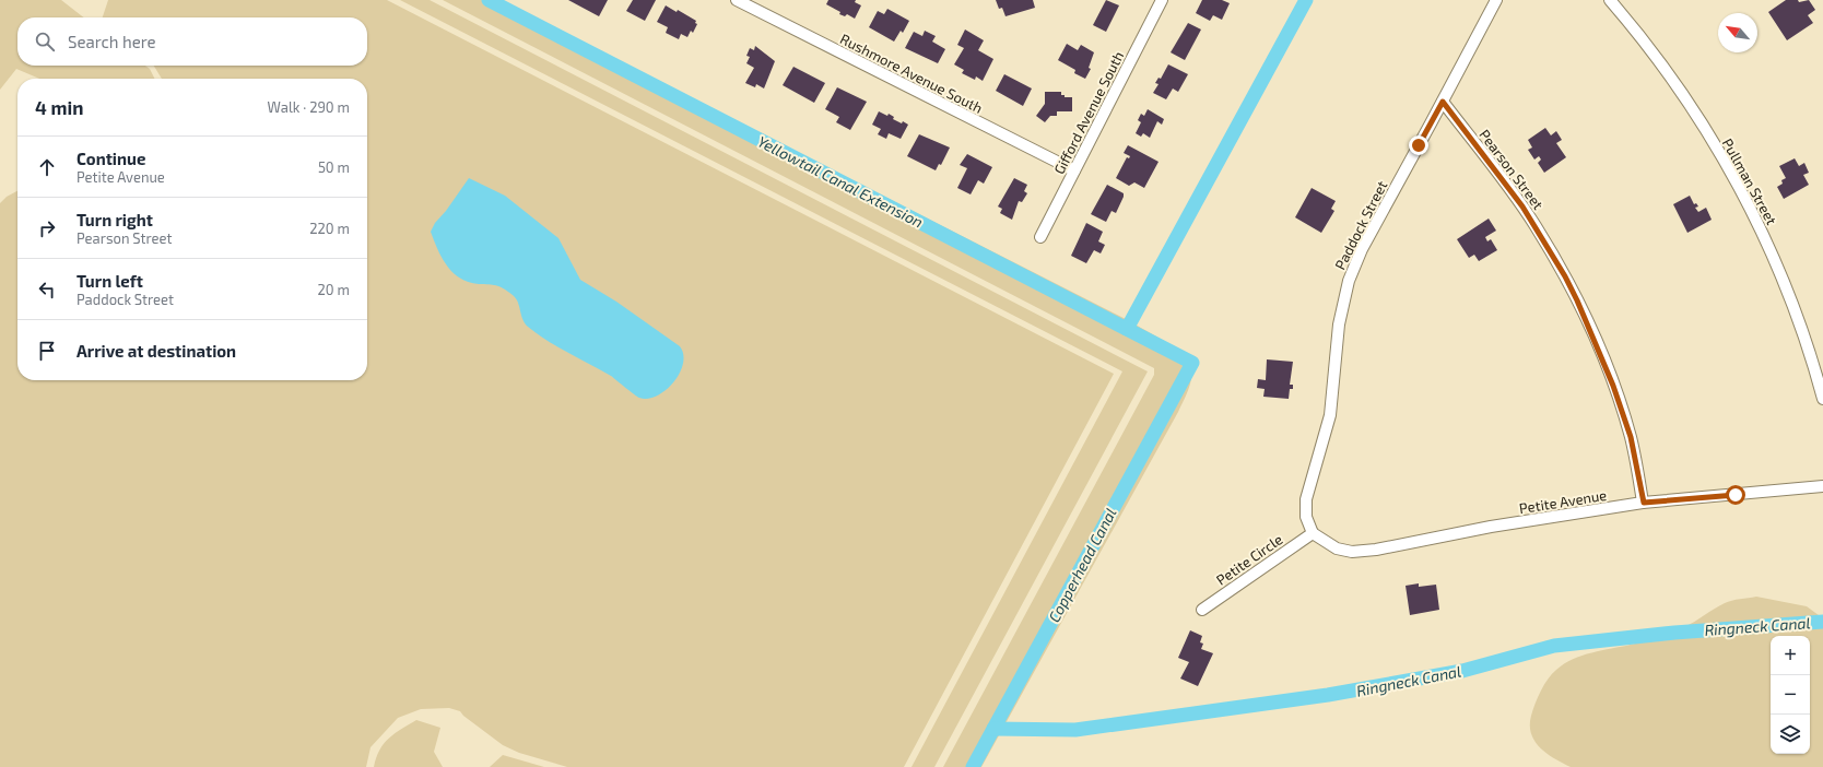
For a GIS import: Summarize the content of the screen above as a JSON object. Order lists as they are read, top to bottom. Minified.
{"streets":{"street":["Rushmore Avenue South","Gifford Avenue South","Pearson Street","Pullman Street","Paddock Street","Petite Avenue","Petite Circle"]},"crossings":[["Rushmore Avenue South","Gifford Avenue South"],["Pearson Street","Paddock Street"],["Pearson Street","Petite Avenue"],["Paddock Street","Petite Avenue"],["Paddock Street","Petite Circle"],["Petite Avenue","Petite Circle"]],"water":["Yellowtail Canal Extension","Copperhead Canal","Ringneck Canal"],"north":"top left","page":{"search":"Search here","heading":["4 min","Walk · 290 m"],"list":[["Continue","Petite Avenue","50 m"],["Turn right","Pearson Street","220 m"],["Turn left","Paddock Street","20 m"],"Arrive at destination"],"map_buttons":["+","−"]}}
